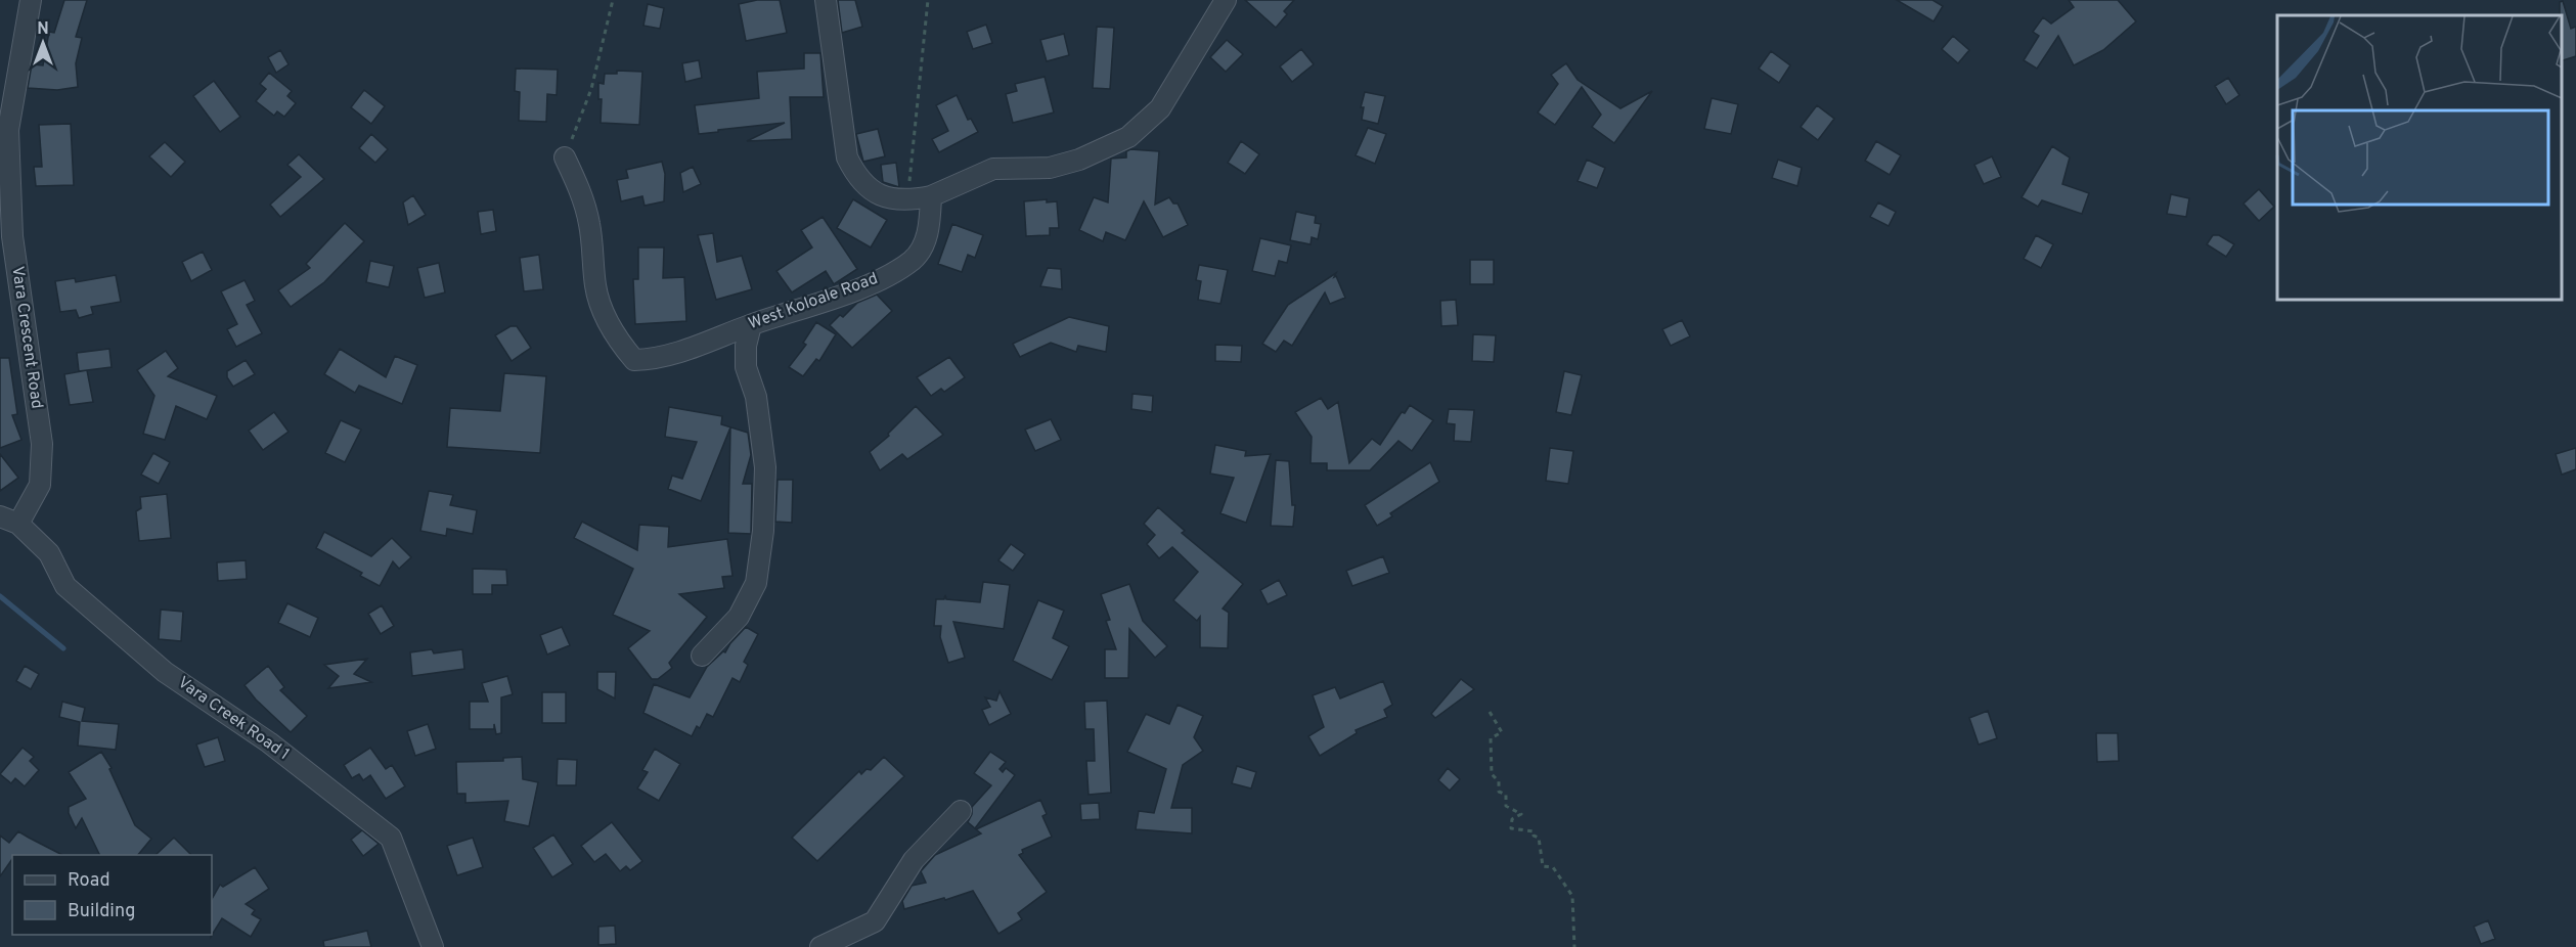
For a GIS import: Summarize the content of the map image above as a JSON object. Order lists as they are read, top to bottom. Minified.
{"streets":{"street":["West Koloale Road","Vara Crescent Road","Vara Creek Road 1"]},"crossings":[["Vara Crescent Road","Vara Creek Road 1"]],"legend":["Road","Building"],"north":"top"}
